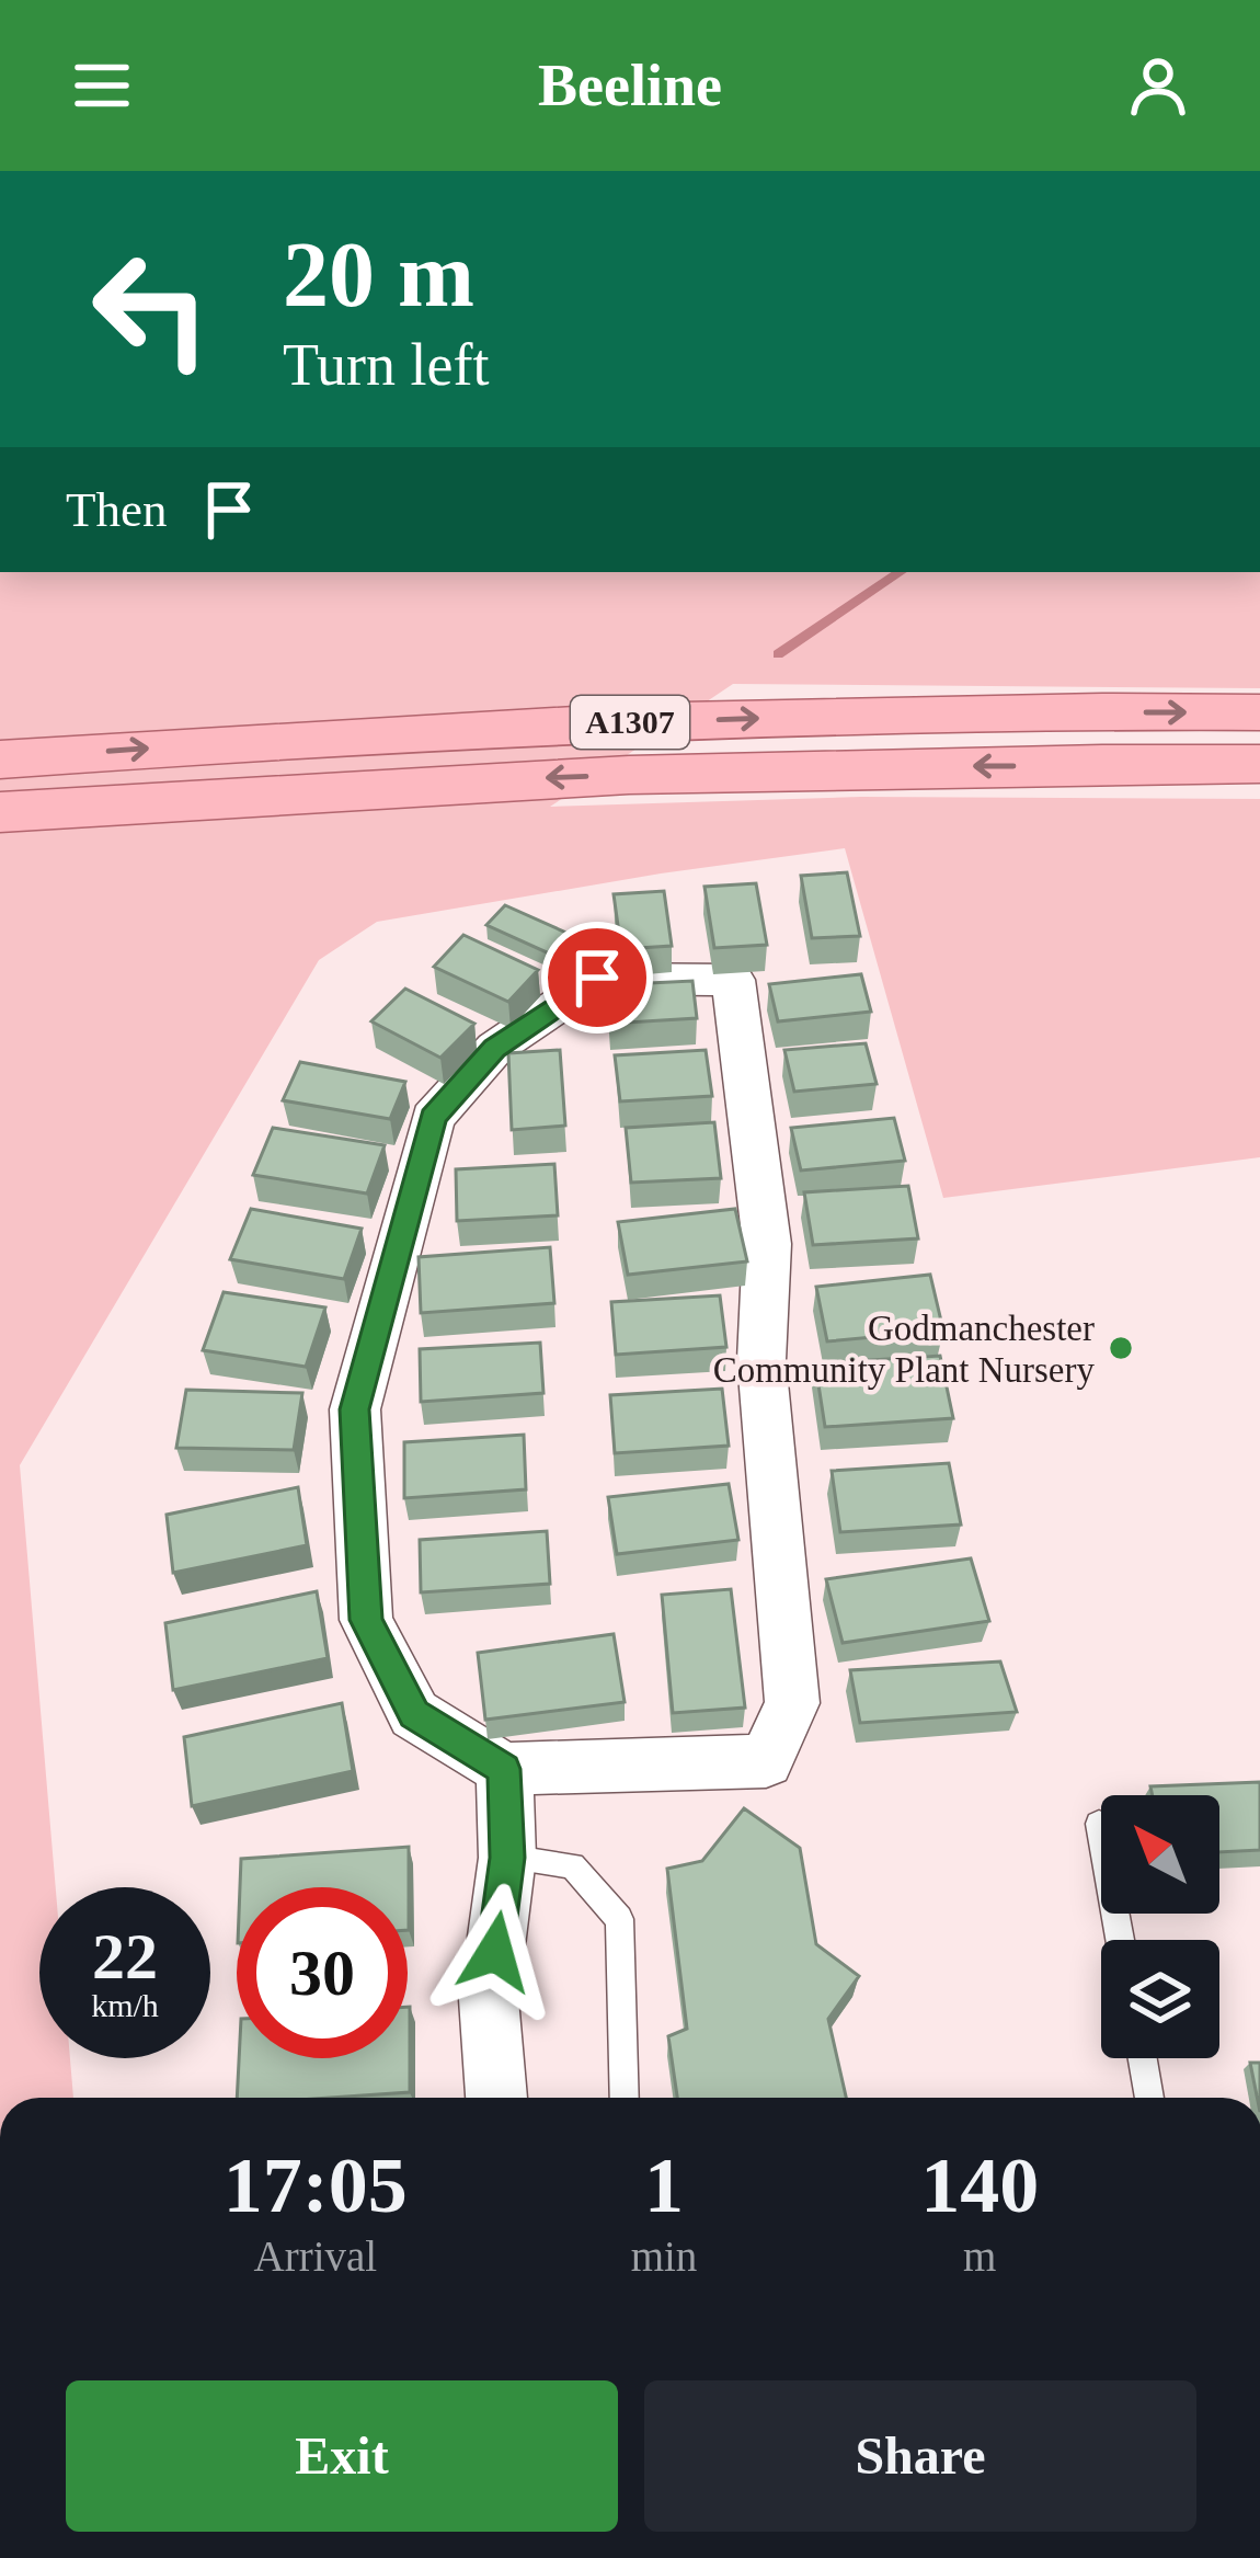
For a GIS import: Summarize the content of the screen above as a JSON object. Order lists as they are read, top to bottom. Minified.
{"streets":{"main road":["A1307"]},"places":["Godmanchester Community Plant Nursery"],"north":"top left","page":{"header":"Beeline","turn":["20 m","Turn left"],"then":"Then","speed":"22 km/h","limit":"30","eta":["17:05","Arrival","1","min","140","m"],"buttons":["Exit","Share"]}}
